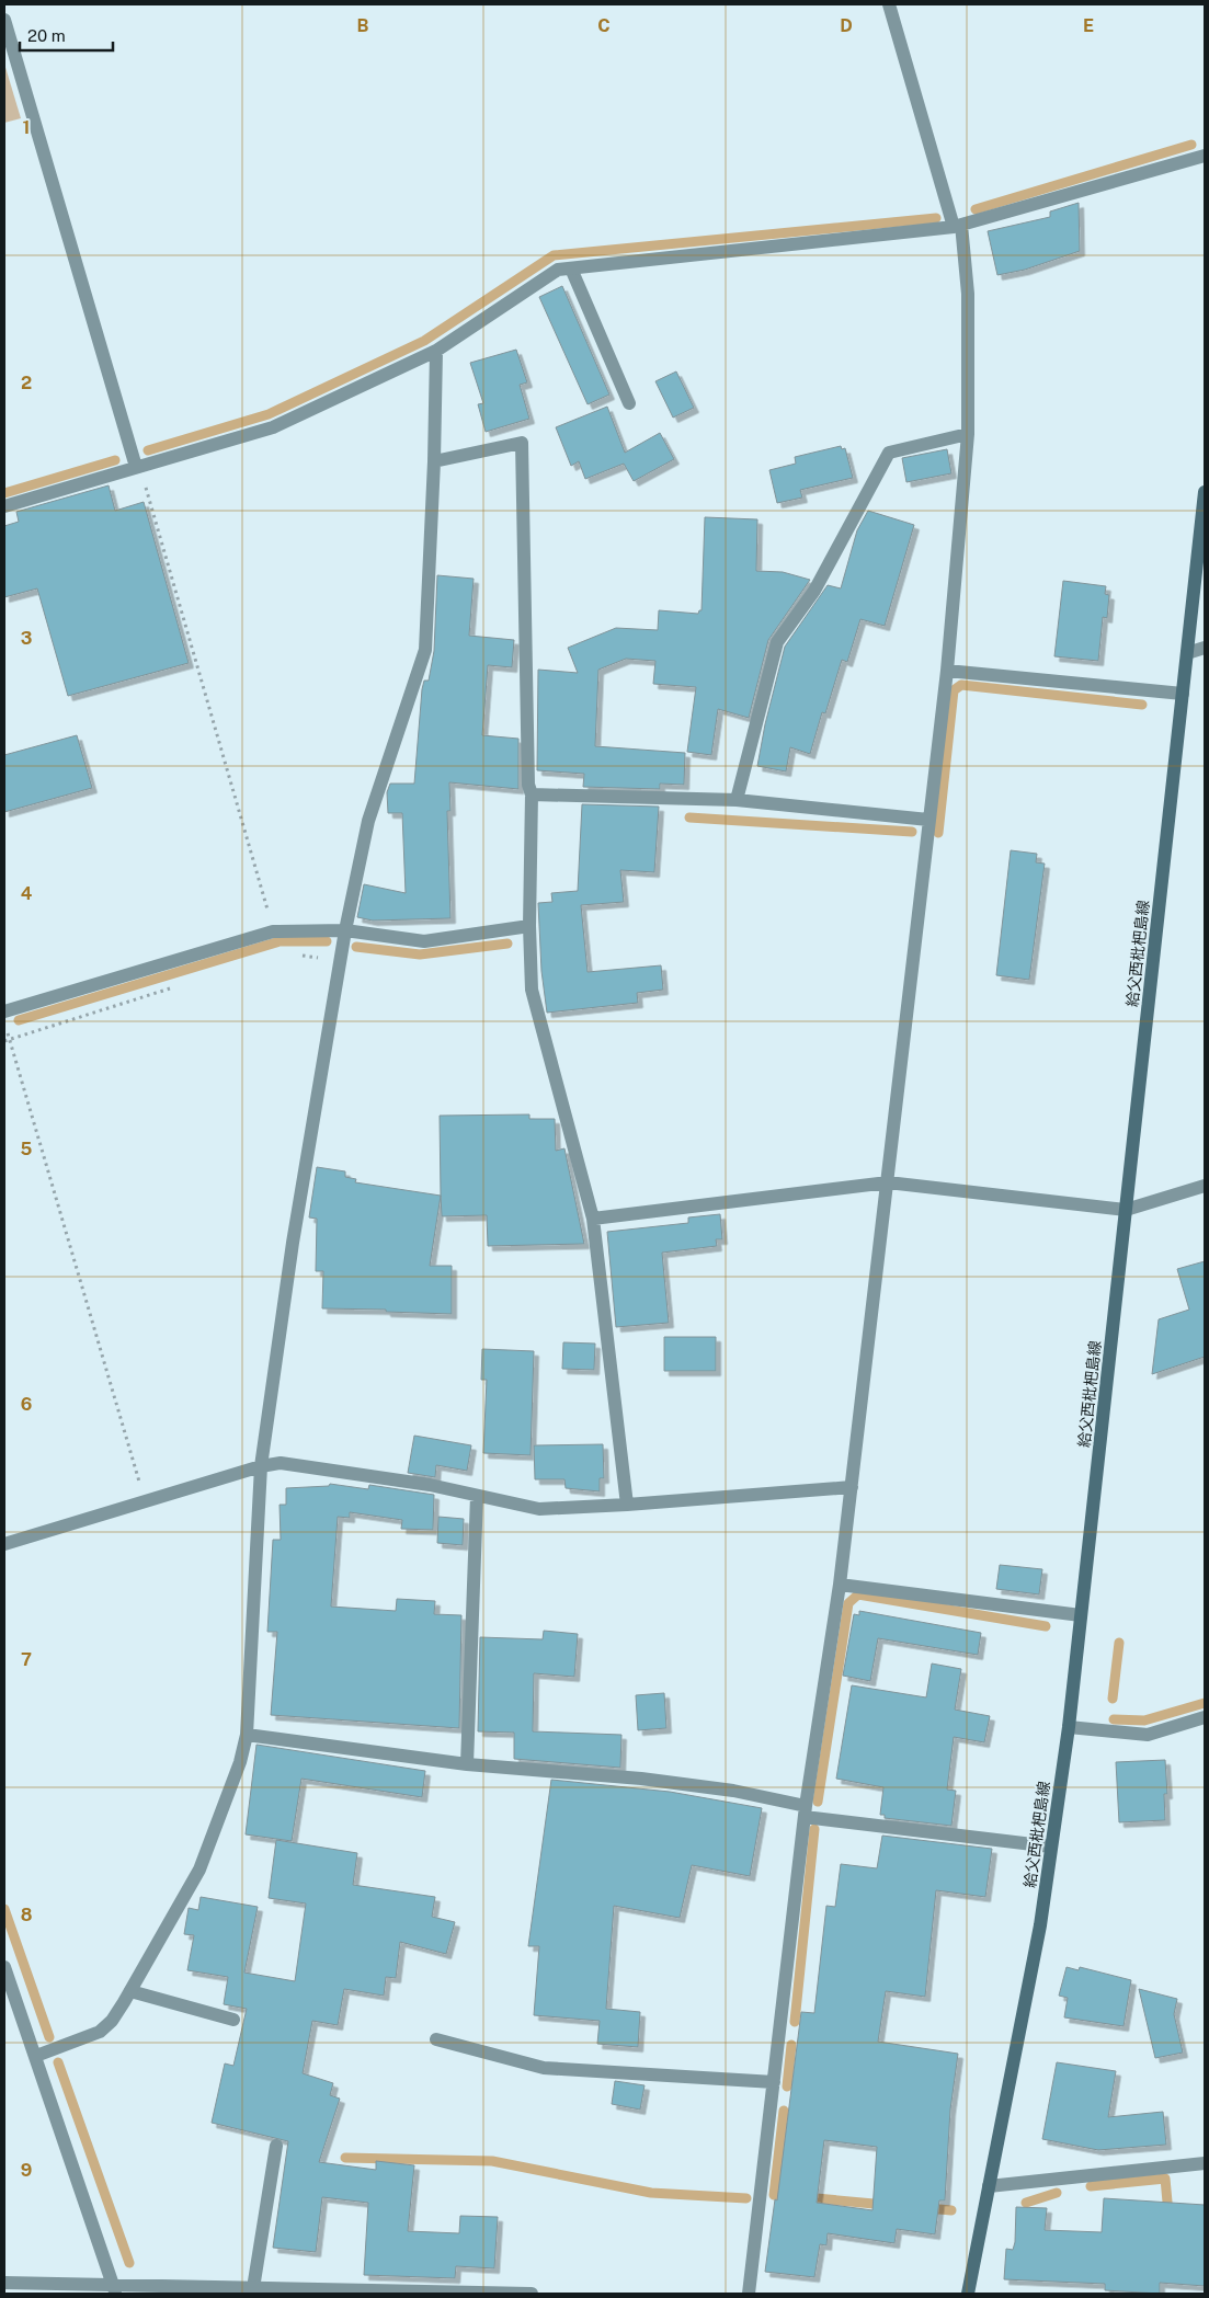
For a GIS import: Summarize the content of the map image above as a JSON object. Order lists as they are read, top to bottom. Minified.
{"streets":{"main road":["給父西枇杷島線"]},"scale_bar":"20 m","grid":{"columns":["B","C","D","E"],"rows":["1","2","3","4","5","6","7","8","9"]}}
